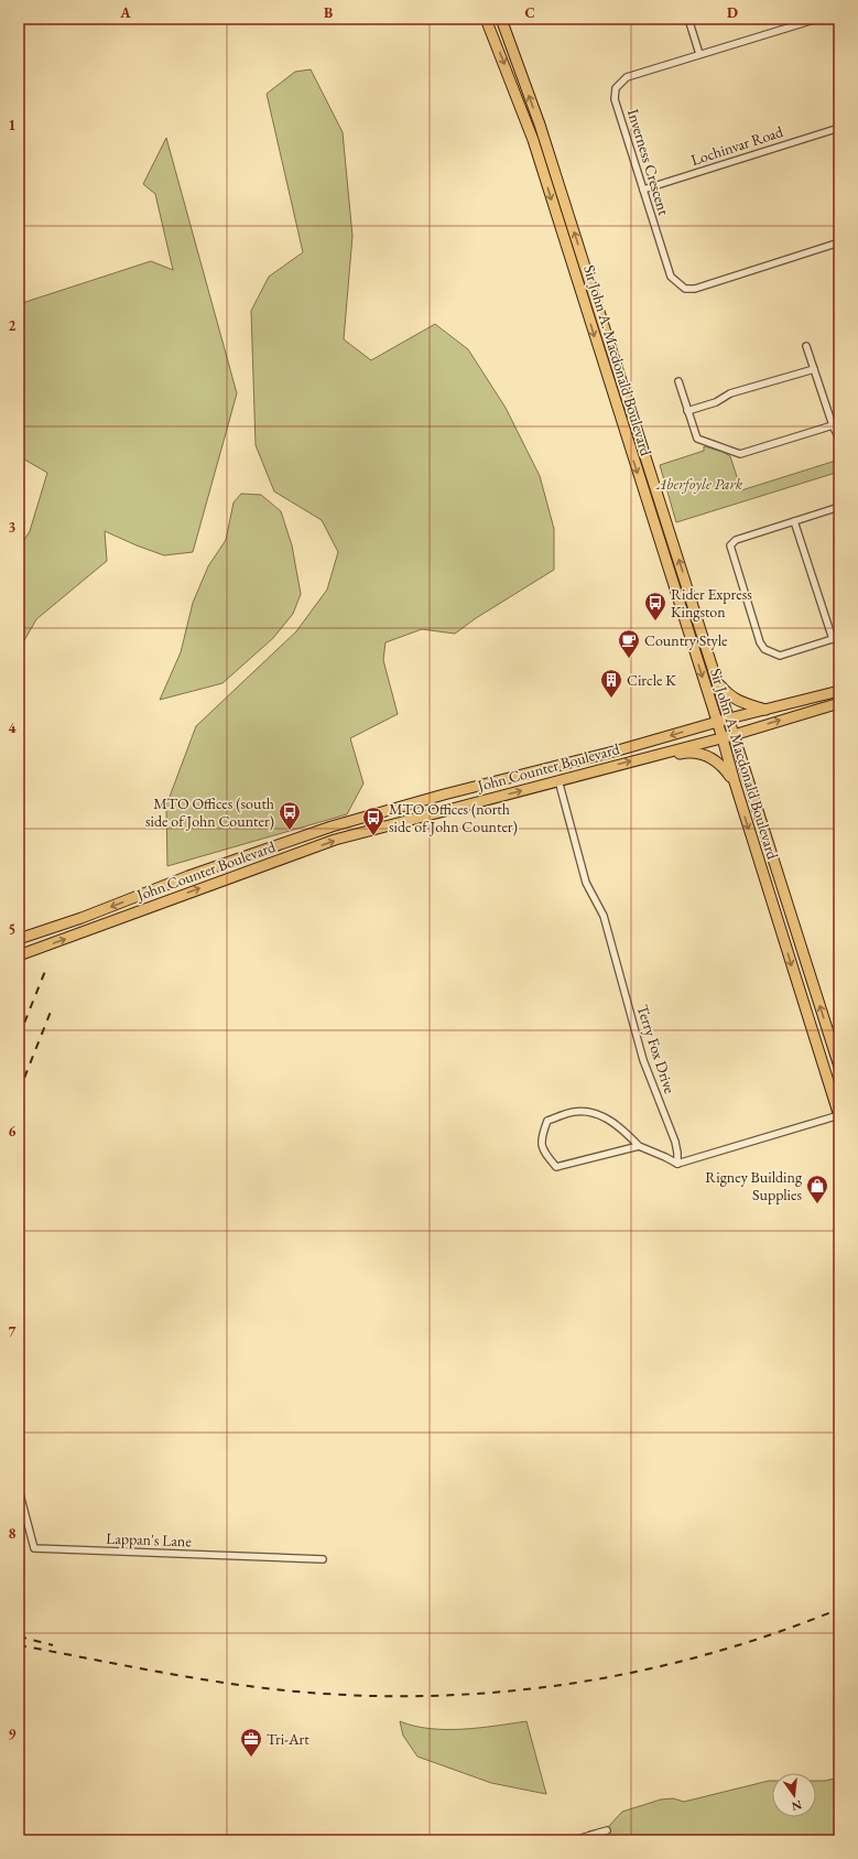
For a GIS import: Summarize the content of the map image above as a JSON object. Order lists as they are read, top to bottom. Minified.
{"streets":{"main road":["Sir John A. Macdonald Boulevard","John Counter Boulevard"],"street":["Lochinvar Road","Inverness Crescent","Terry Fox Drive","Lappan's Lane"]},"crossings":[["Lochinvar Road","Inverness Crescent"],["Sir John A. Macdonald Boulevard","John Counter Boulevard"],["John Counter Boulevard","Terry Fox Drive"]],"parks":["Aberfoyle Park"],"places":{"bus stop":["Rider Express Kingston","MTO Offices (south side of John Counter)","MTO Offices (north side of John Counter)"],"cafe":["Country Style"],"building":["Circle K"],"shop":["Rigney Building Supplies"],"office":["Tri-Art"]},"north":"bottom","grid":{"columns":["A","B","C","D"],"rows":["1","2","3","4","5","6","7","8","9"]}}
